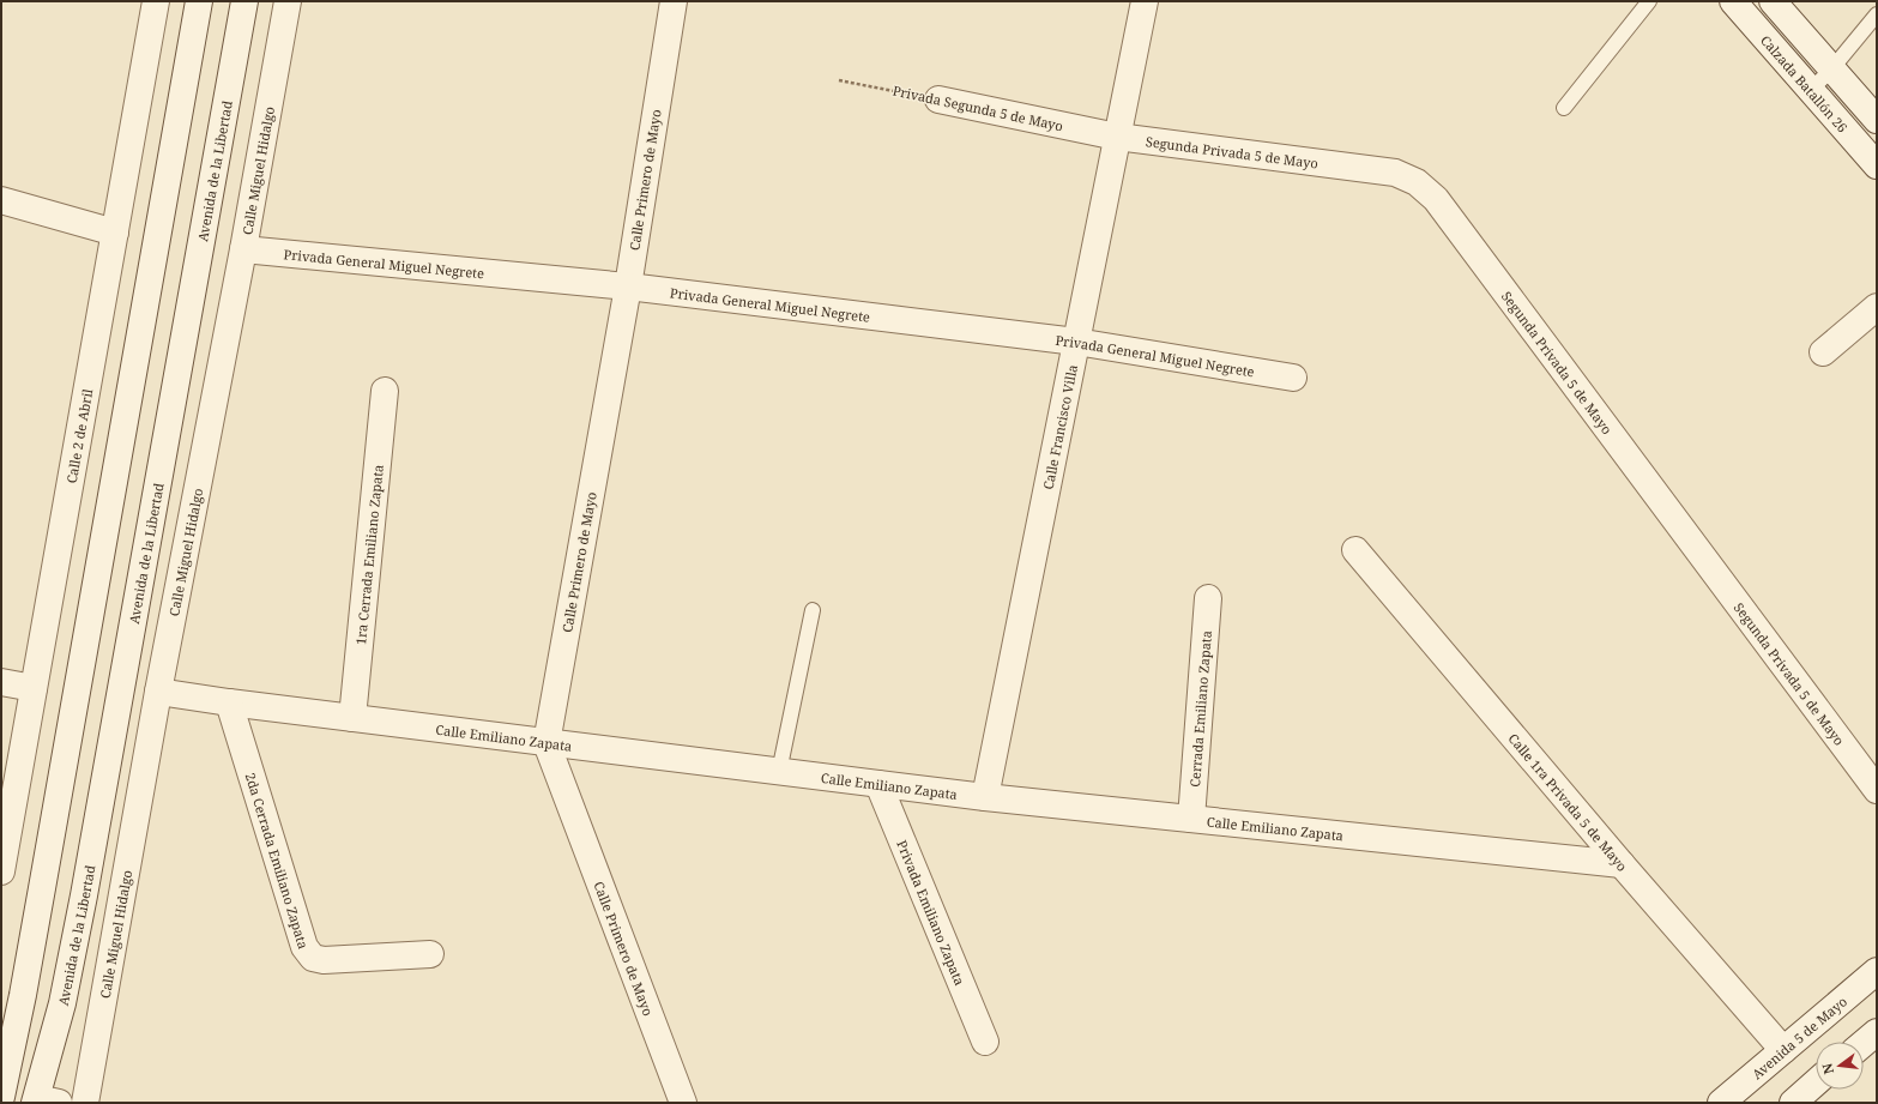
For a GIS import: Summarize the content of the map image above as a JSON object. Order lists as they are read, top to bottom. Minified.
{"streets":{"street":["Calzada Batallón 26","Privada Segunda 5 de Mayo","Segunda Privada 5 de Mayo","Calle Miguel Hidalgo","Avenida de la Libertad","Calle Primero de Mayo","Privada General Miguel Negrete","Calle Francisco Villa","Calle 2 de Abril","1ra Cerrada Emiliano Zapata","Cerrada Emiliano Zapata","Calle Emiliano Zapata","Calle 1ra Privada 5 de Mayo","2da Cerrada Emiliano Zapata","Privada Emiliano Zapata","Avenida 5 de Mayo"]},"crossings":[["Privada Segunda 5 de Mayo","Segunda Privada 5 de Mayo"],["Privada Segunda 5 de Mayo","Calle Francisco Villa"],["Segunda Privada 5 de Mayo","Calle Francisco Villa"],["Calle Miguel Hidalgo","Privada General Miguel Negrete"],["Calle Miguel Hidalgo","Calle Emiliano Zapata"],["Calle Primero de Mayo","Privada General Miguel Negrete"],["Calle Primero de Mayo","Calle Emiliano Zapata"],["Privada General Miguel Negrete","Calle Francisco Villa"],["Calle Francisco Villa","Calle Emiliano Zapata"],["1ra Cerrada Emiliano Zapata","Calle Emiliano Zapata"],["Cerrada Emiliano Zapata","Calle Emiliano Zapata"],["Calle Emiliano Zapata","Calle 1ra Privada 5 de Mayo"],["Calle Emiliano Zapata","2da Cerrada Emiliano Zapata"],["Calle Emiliano Zapata","Privada Emiliano Zapata"],["Calle 1ra Privada 5 de Mayo","Avenida 5 de Mayo"]],"north":"left"}
